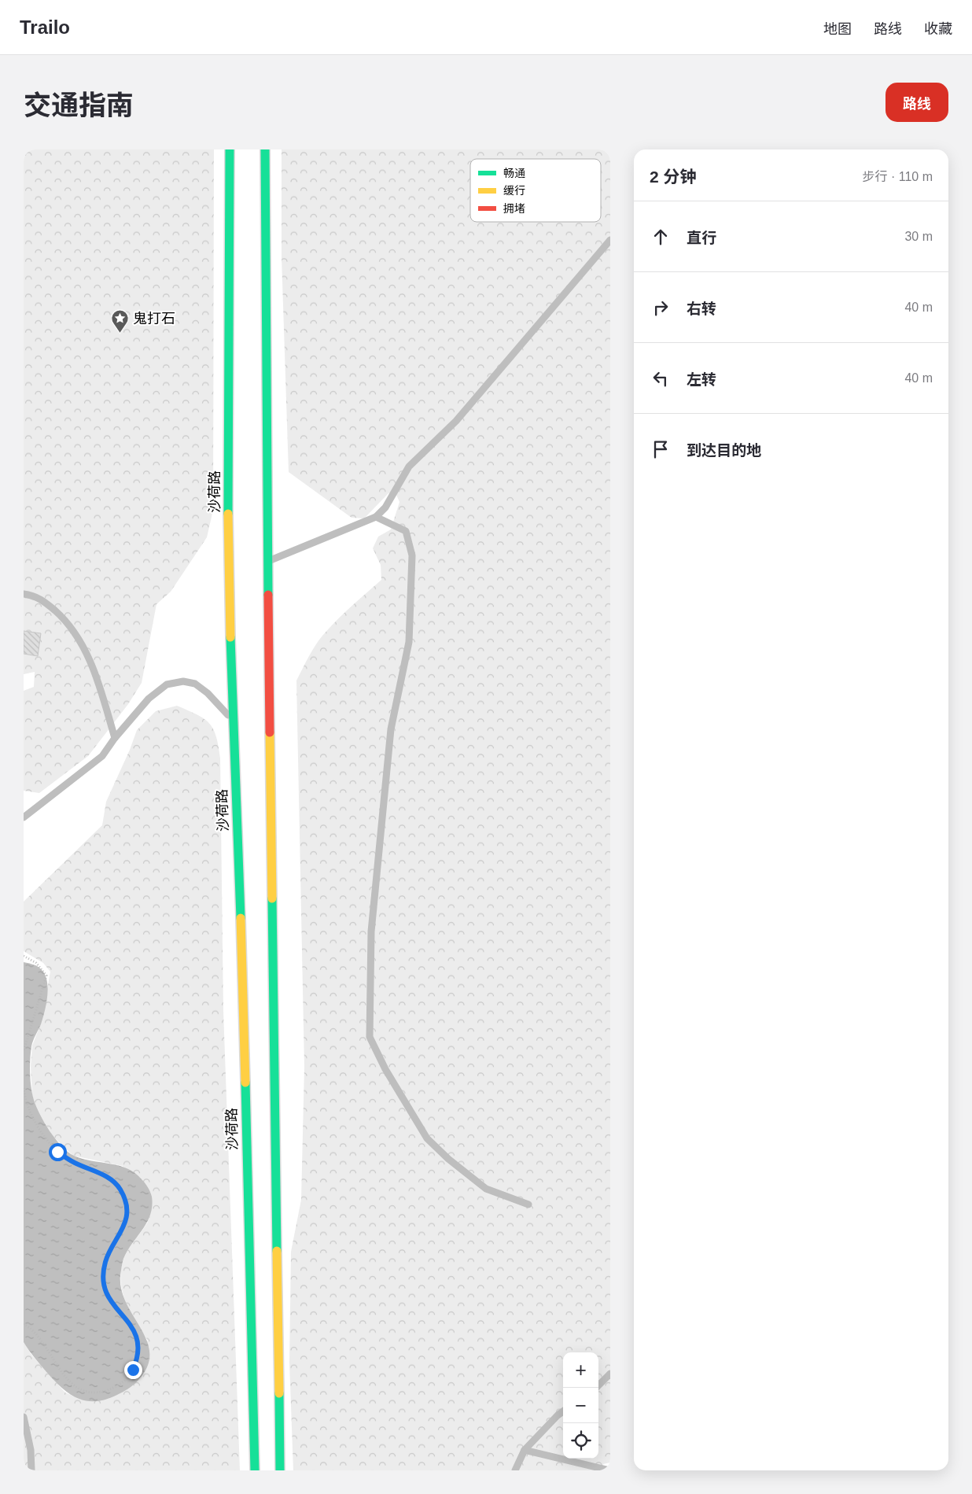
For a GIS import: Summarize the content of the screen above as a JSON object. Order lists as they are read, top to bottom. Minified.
{"streets":{"main road":["沙荷路"]},"places":{"place":["鬼打石"]},"legend":["畅通","缓行","拥堵"],"page":{"header":"Trailo","nav":["地图","路线","收藏"],"title":"交通指南","buttons":"路线","heading":["2 分钟","步行 · 110 m"],"list":[["直行","30 m"],["右转","40 m"],["左转","40 m"],"到达目的地"],"map_buttons":["+","−"]}}
